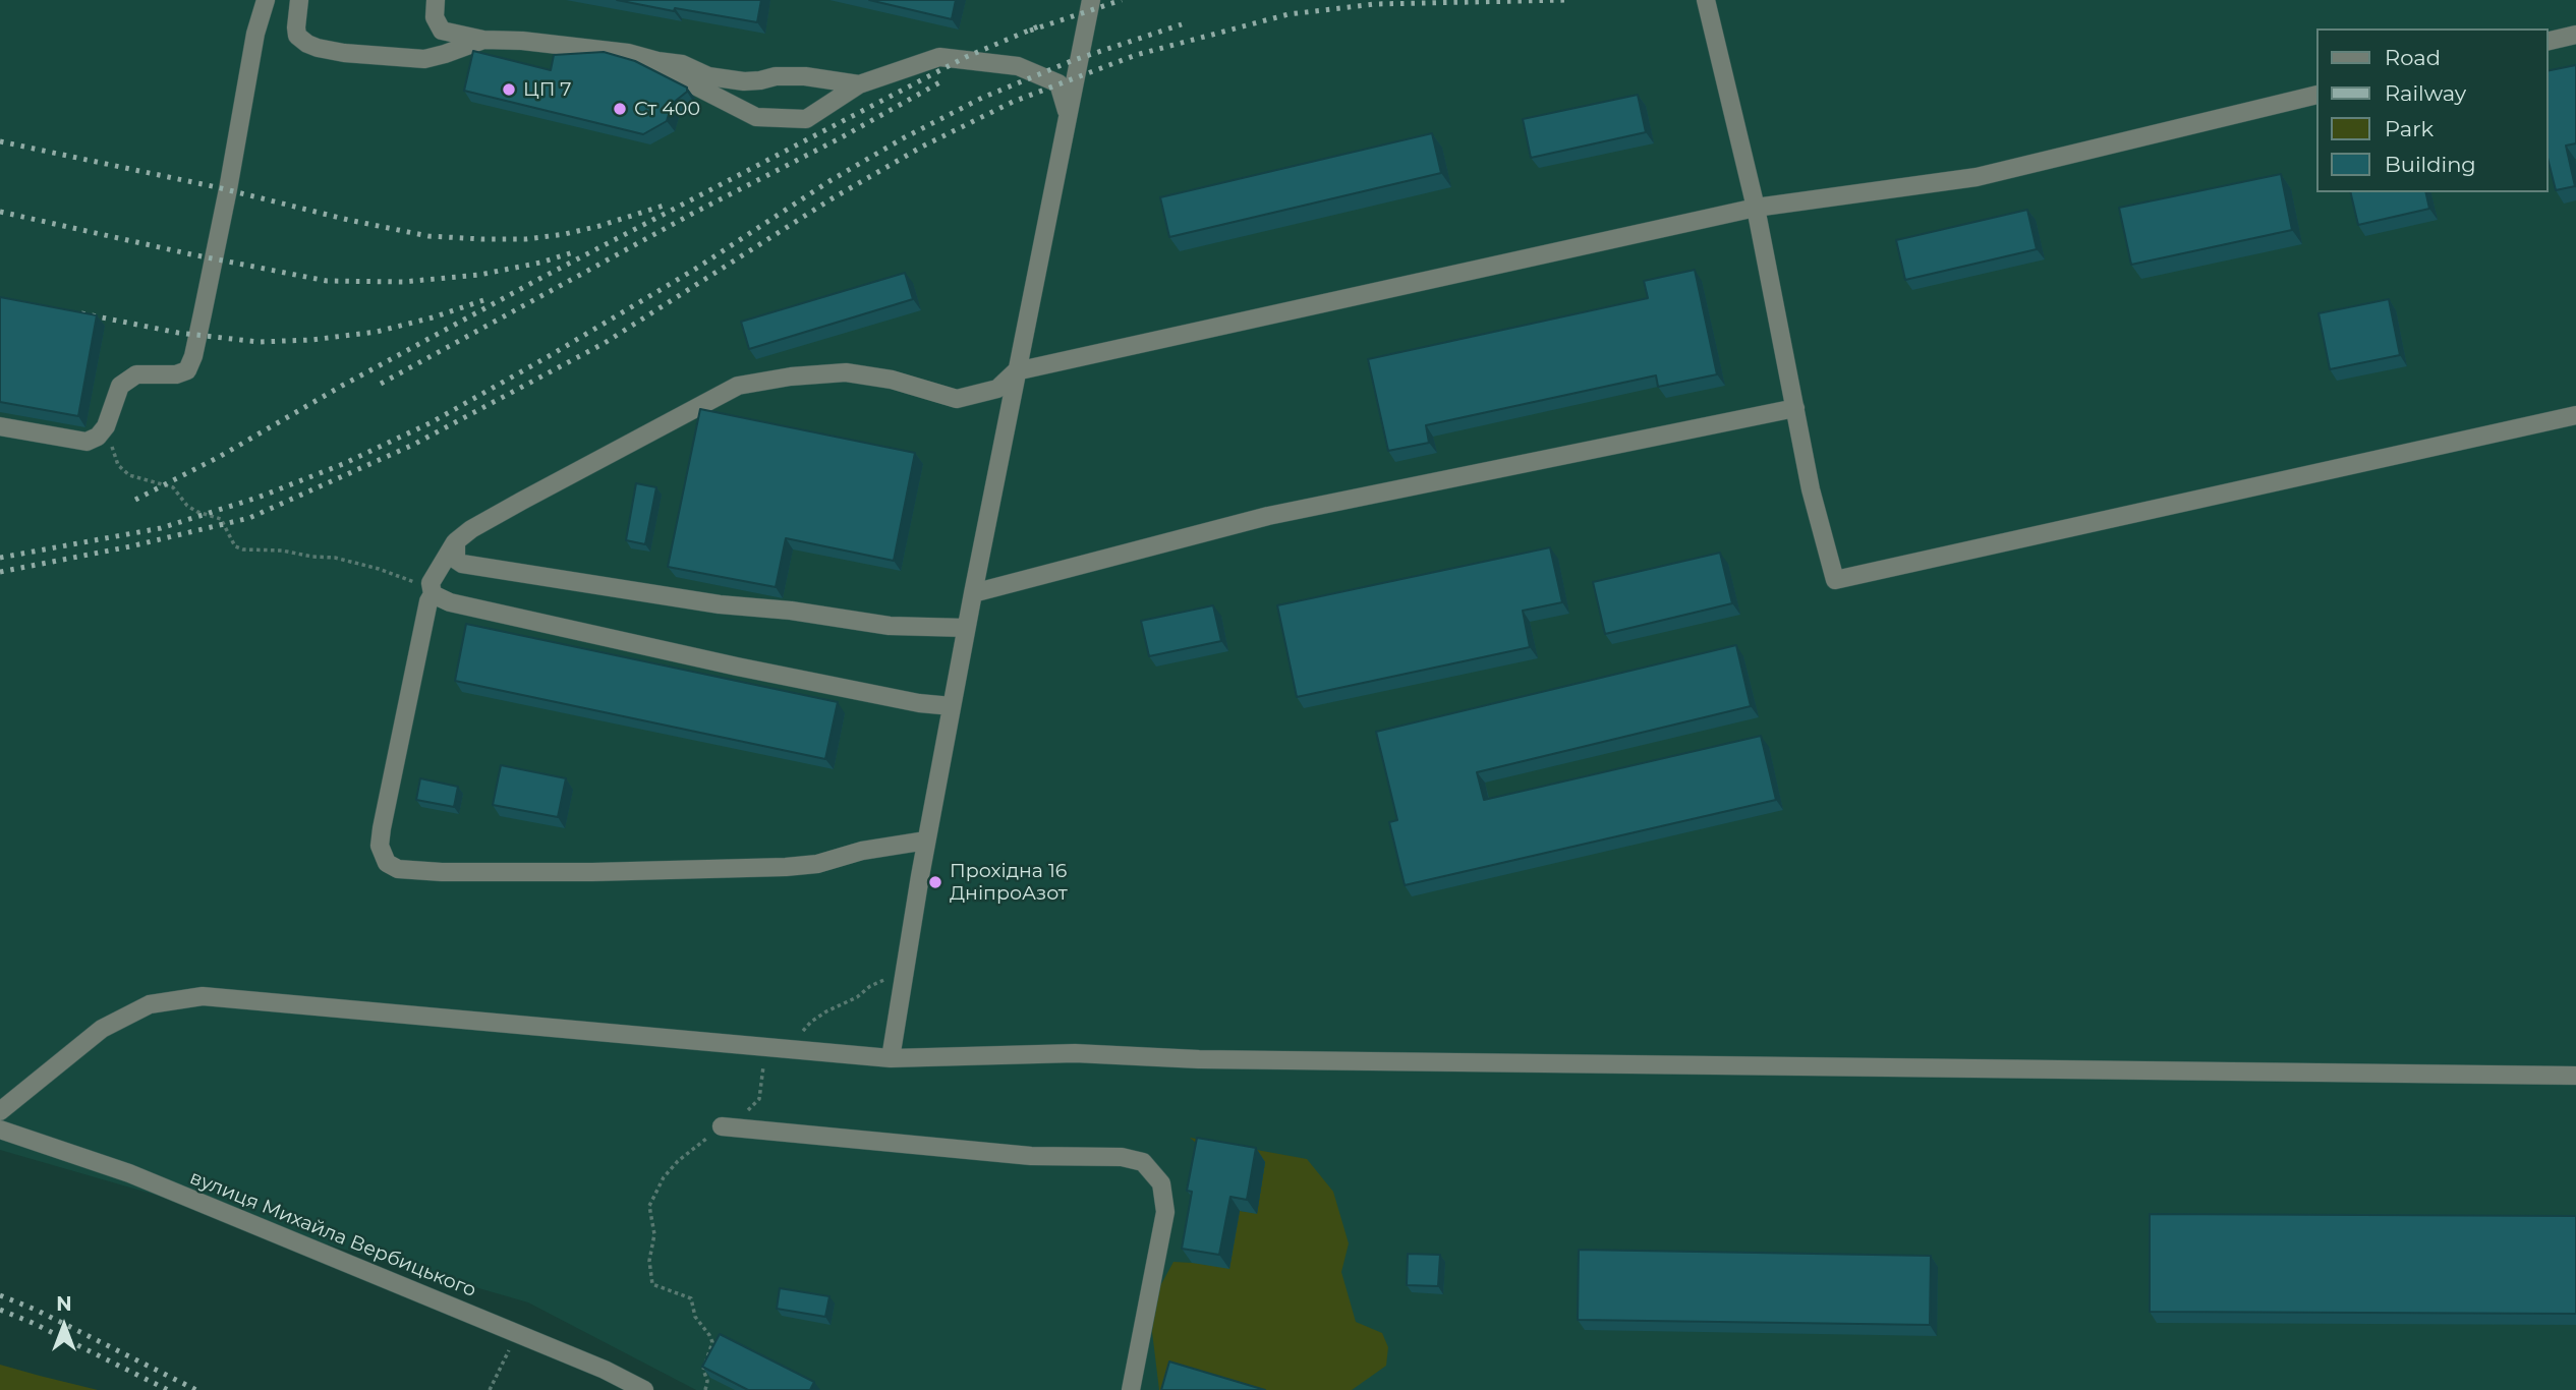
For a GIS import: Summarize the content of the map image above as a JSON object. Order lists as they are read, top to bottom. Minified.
{"streets":{"street":["вулиця Михайла Вербицького"]},"places":["ЦП 7","Ст 400","Прохідна 16 ДніпроАзот"],"legend":["Road","Railway","Park","Building"],"north":"top"}
